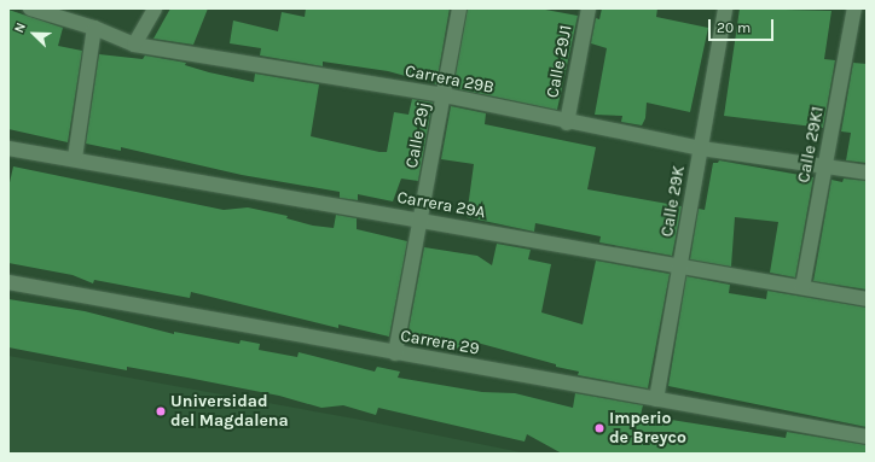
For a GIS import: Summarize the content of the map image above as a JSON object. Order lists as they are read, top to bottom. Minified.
{"streets":{"street":["Calle 29J1","Carrera 29B","Calle 29j","Calle 29K1","Calle 29K","Carrera 29A","Carrera 29"]},"crossings":[["Calle 29J1","Carrera 29B"],["Carrera 29B","Calle 29j"],["Carrera 29B","Calle 29K1"],["Carrera 29B","Calle 29K"],["Calle 29j","Carrera 29A"],["Calle 29j","Carrera 29"],["Calle 29K1","Carrera 29A"],["Calle 29K","Carrera 29A"],["Calle 29K","Carrera 29"]],"places":["Universidad del Magdalena","Imperio de Breyco"],"scale_bar":"20 m","north":"top left"}
